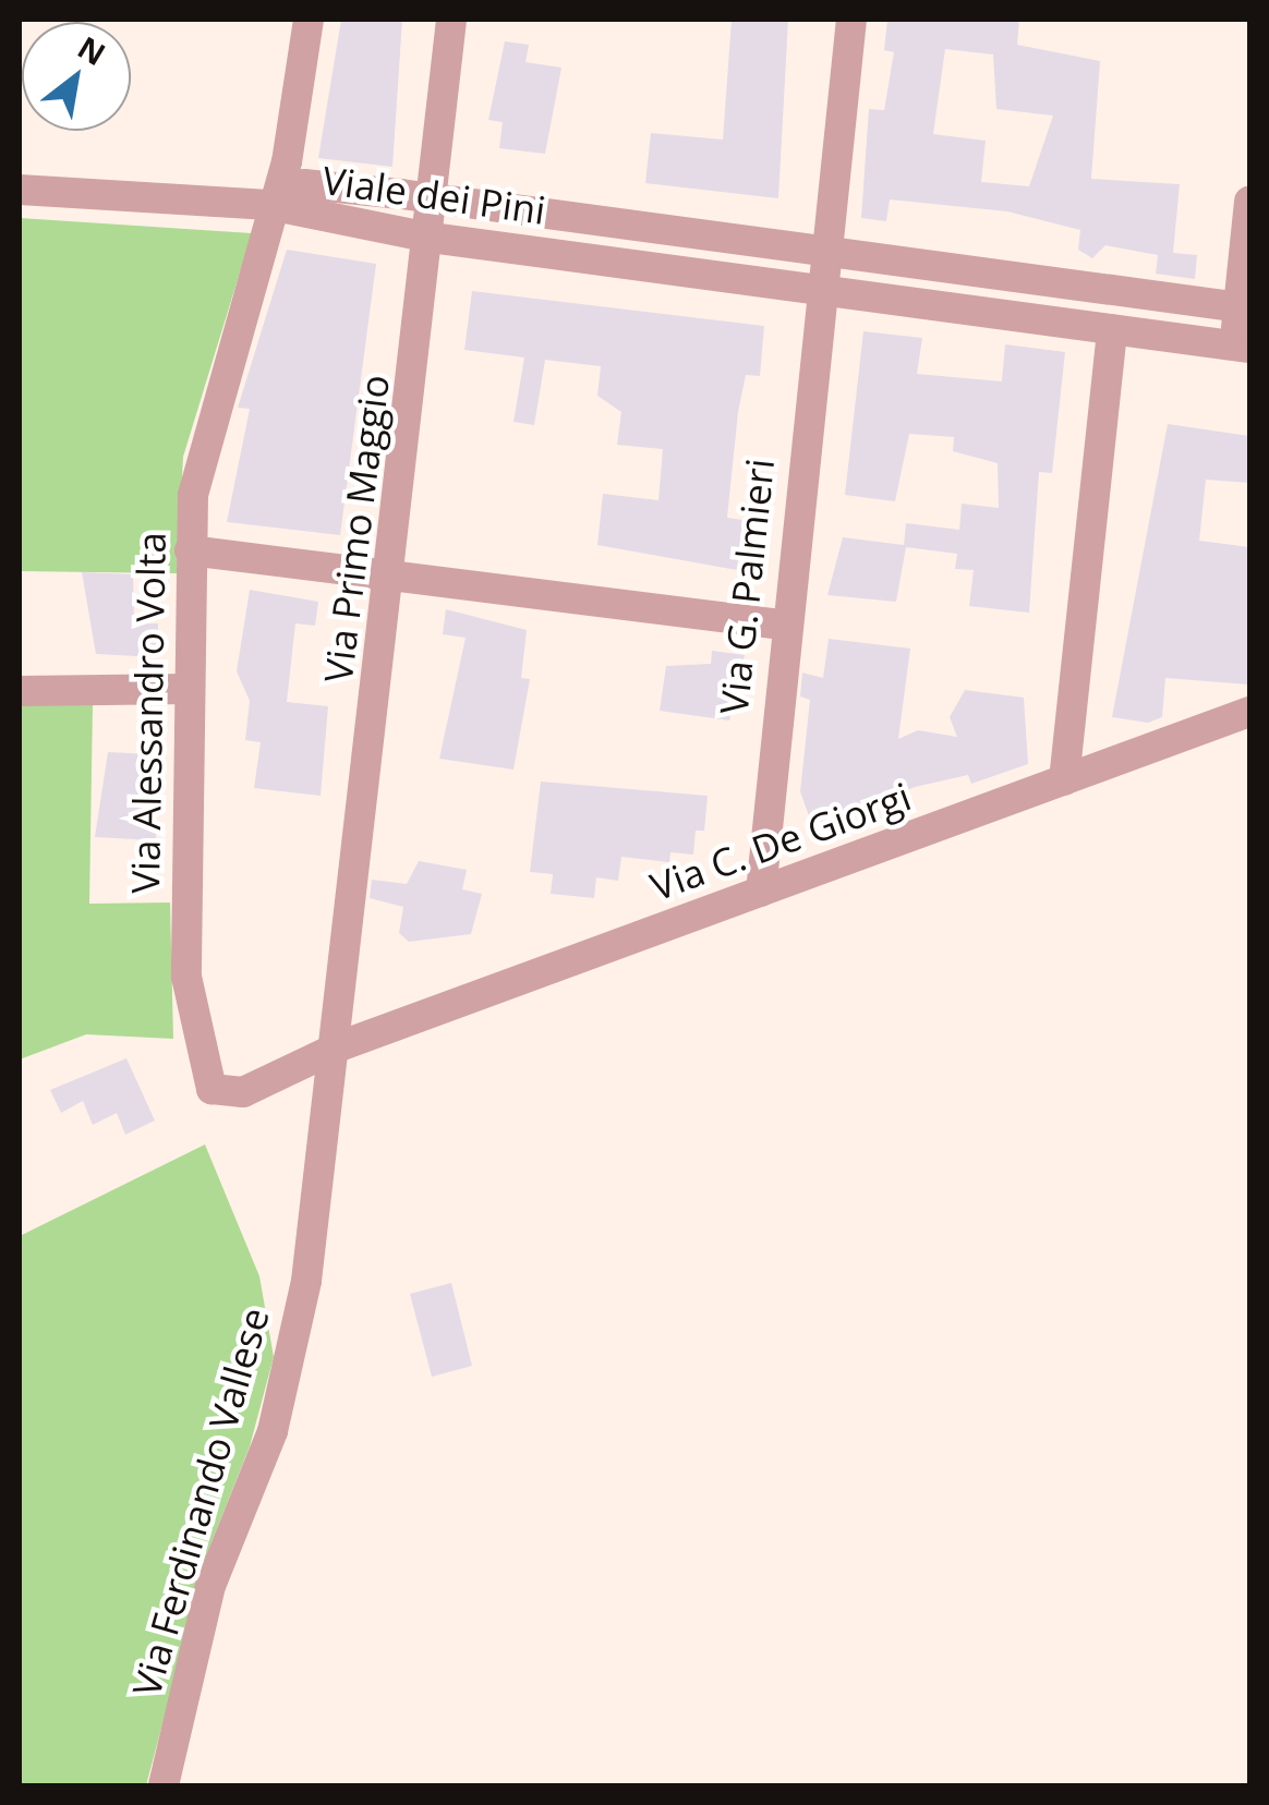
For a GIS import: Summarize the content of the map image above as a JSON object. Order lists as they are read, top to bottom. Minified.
{"streets":{"street":["Viale dei Pini","Via Primo Maggio","Via G. Palmieri","Via Alessandro Volta","Via C. De Giorgi","Via Ferdinando Vallese"]},"crossings":[["Viale dei Pini","Via Primo Maggio"],["Viale dei Pini","Via G. Palmieri"],["Viale dei Pini","Via Alessandro Volta"],["Via Primo Maggio","Via Alessandro Volta"],["Via Primo Maggio","Via C. De Giorgi"],["Via Primo Maggio","Via Ferdinando Vallese"],["Via G. Palmieri","Via C. De Giorgi"],["Via Alessandro Volta","Via C. De Giorgi"],["Via Alessandro Volta","Via Ferdinando Vallese"],["Via C. De Giorgi","Via Ferdinando Vallese"]],"north":"top right"}
